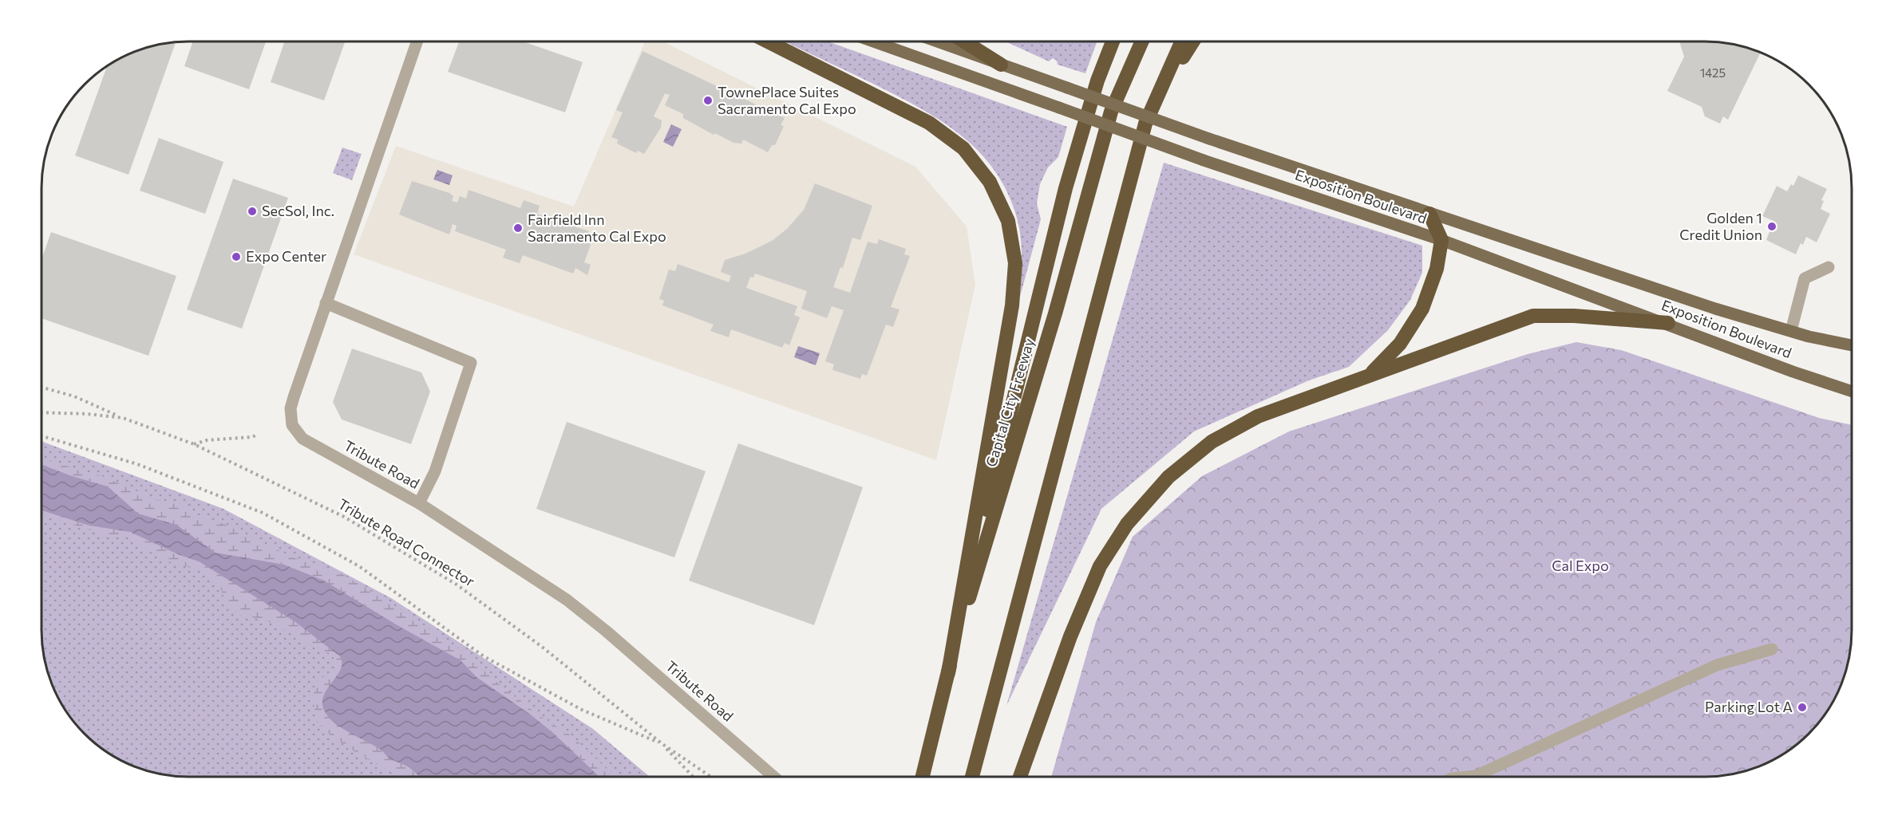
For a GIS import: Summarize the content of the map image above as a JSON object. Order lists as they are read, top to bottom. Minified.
{"streets":{"highway":["Capital City Freeway"],"main road":["Exposition Boulevard"],"street":["Tribute Road"],"path":["Tribute Road Connector"]},"parks":["Cal Expo"],"places":["TownePlace Suites Sacramento Cal Expo","SecSol, Inc.","Golden 1 Credit Union","Fairfield Inn Sacramento Cal Expo","Expo Center","Parking Lot A"],"house_numbers":["1425"]}
